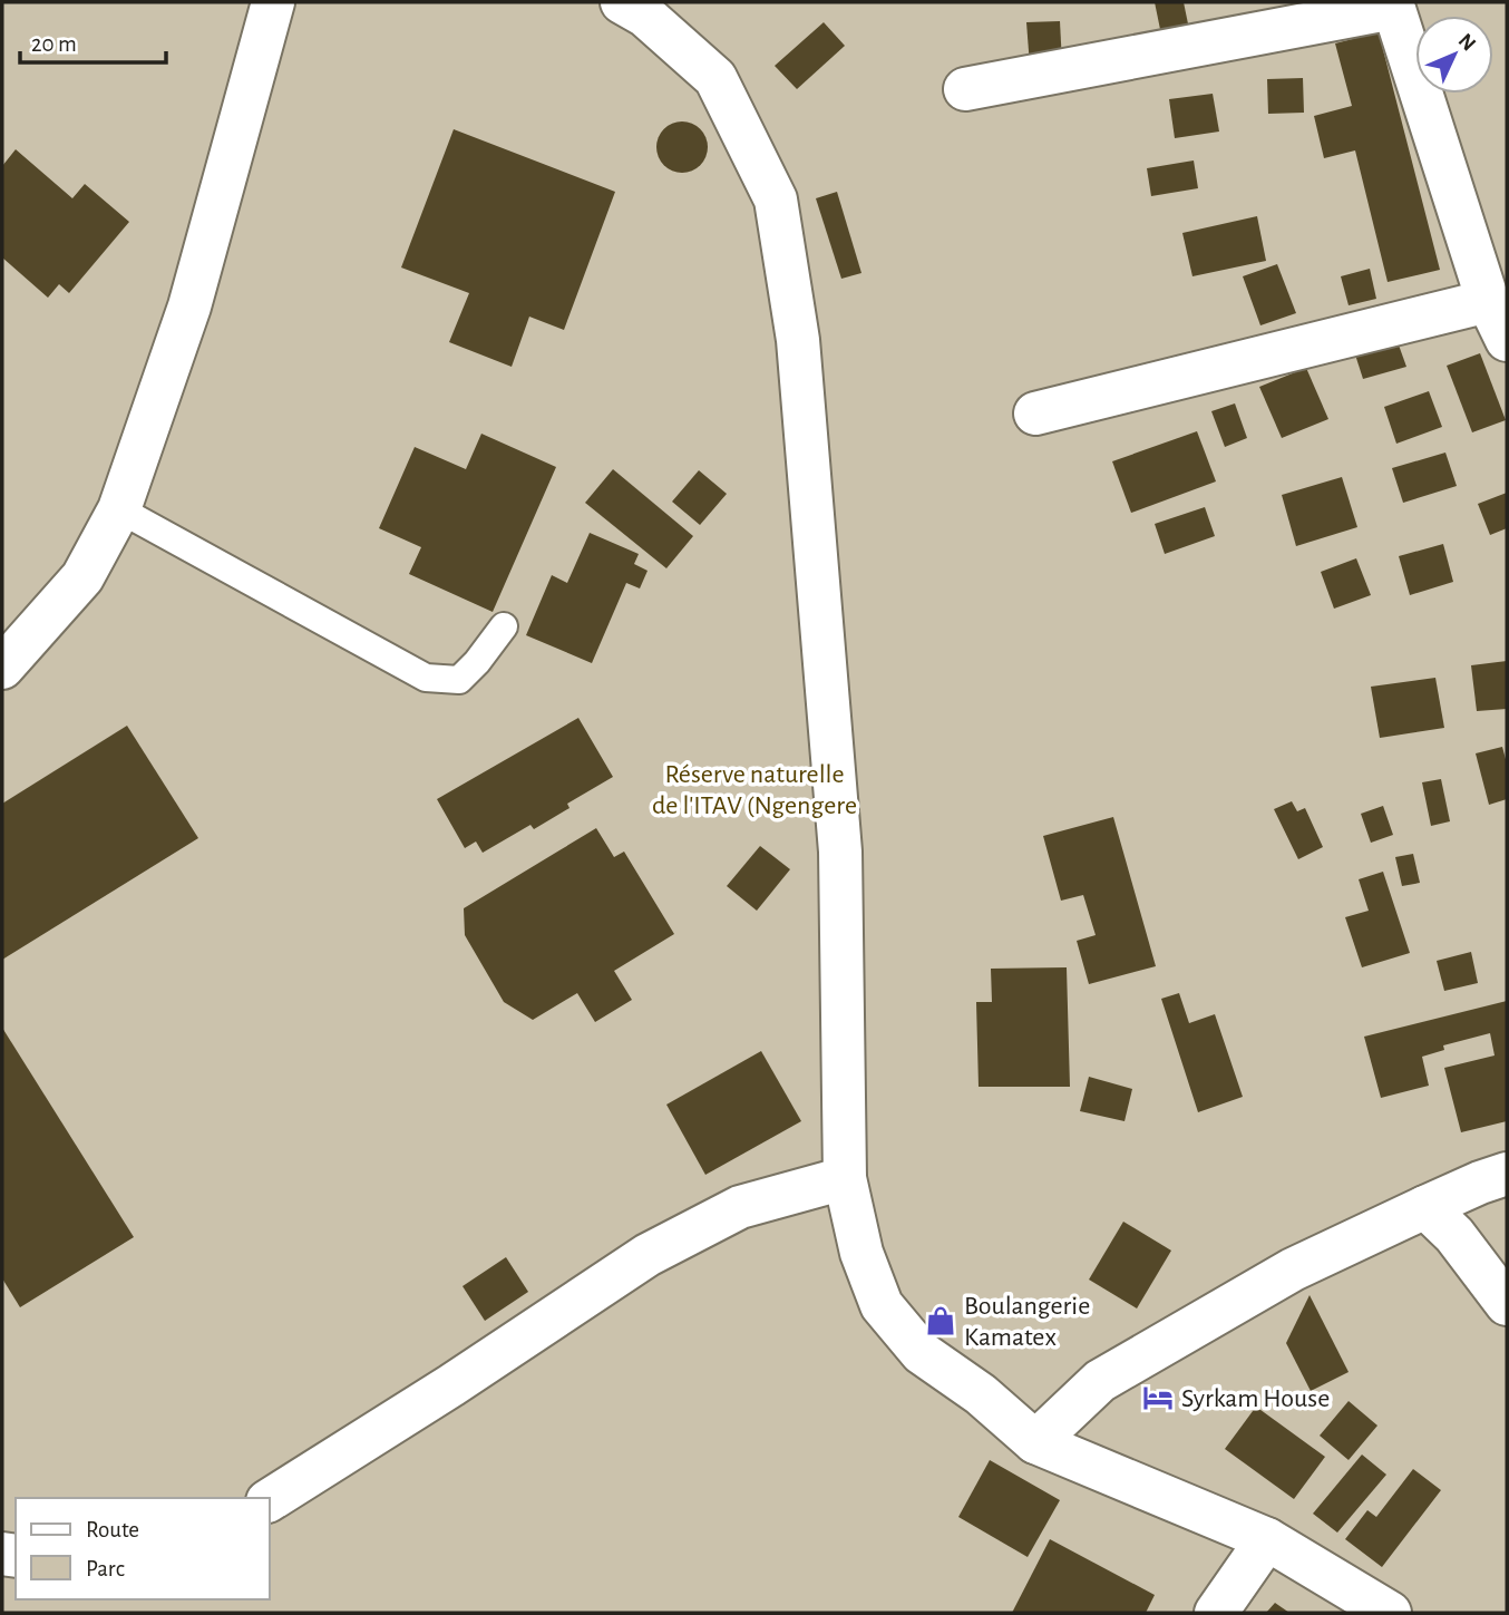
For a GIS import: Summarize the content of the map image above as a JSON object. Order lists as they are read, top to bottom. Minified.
{"parks":["Réserve naturelle de l'ITAV (Ngengere"],"places":{"shop":["Boulangerie Kamatex"],"hotel":["Syrkam House"]},"legend":["Route","Parc"],"scale_bar":"20 m","north":"top right"}
